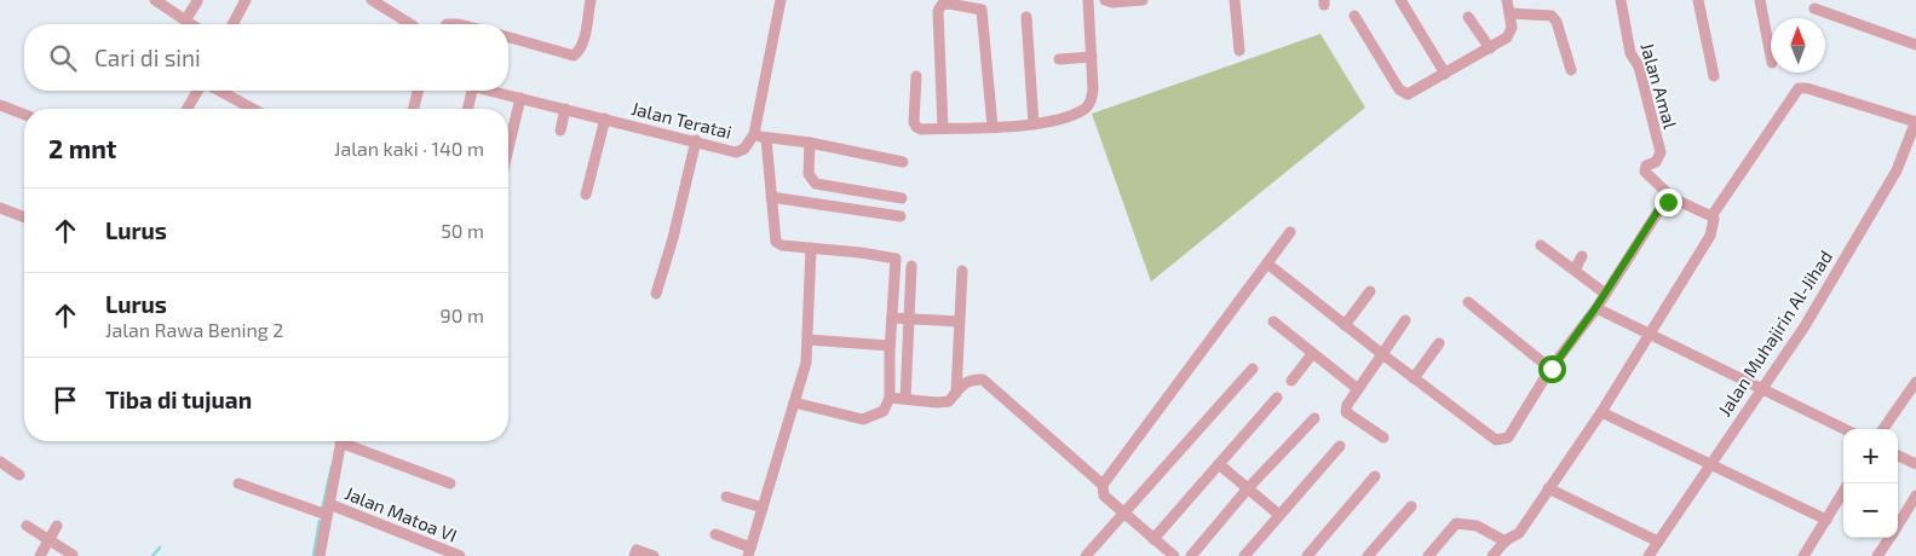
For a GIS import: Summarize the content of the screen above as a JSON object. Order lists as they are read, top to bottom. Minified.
{"streets":{"street":["Jalan Amal","Jalan Teratai","Jalan Muhajirin Al-Jihad","Jalan Matoa VI"]},"north":"top","page":{"search":"Cari di sini","heading":["2 mnt","Jalan kaki · 140 m"],"list":[["Lurus","50 m"],["Lurus","Jalan Rawa Bening 2","90 m"],"Tiba di tujuan"],"map_buttons":["+","−"]}}
